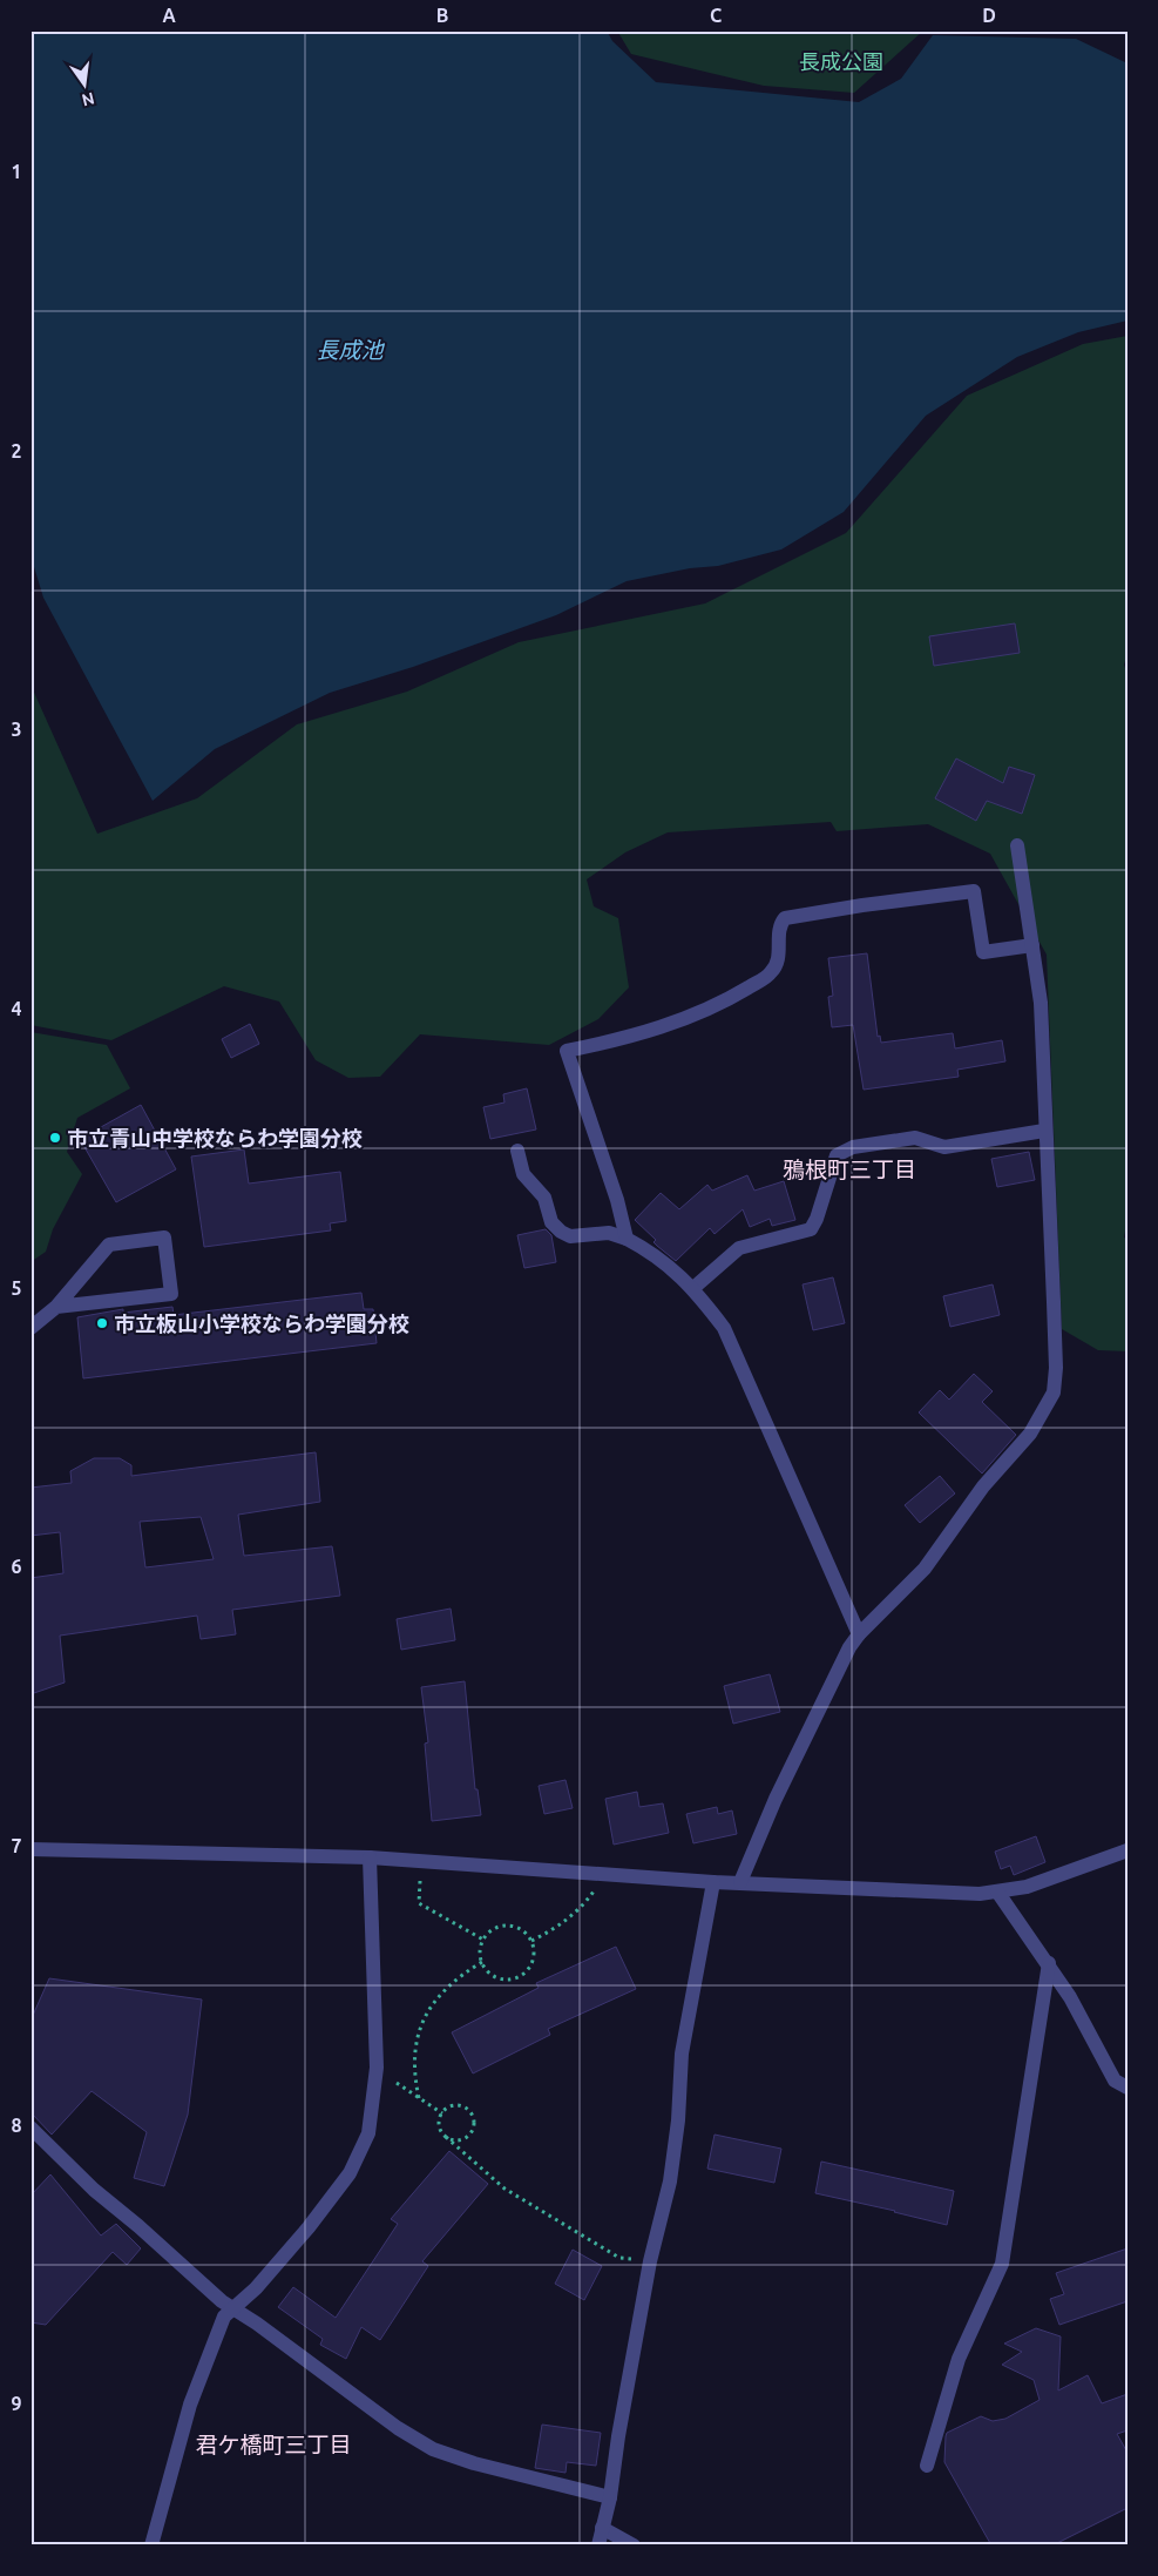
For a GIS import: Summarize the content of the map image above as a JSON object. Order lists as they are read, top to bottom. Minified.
{"districts":["鴉根町三丁目","君ケ橋町三丁目"],"water":["長成池"],"parks":["長成公園"],"places":["市立青山中学校ならわ学園分校","市立板山小学校ならわ学園分校"],"north":"bottom","grid":{"columns":["A","B","C","D"],"rows":["1","2","3","4","5","6","7","8","9"]}}
